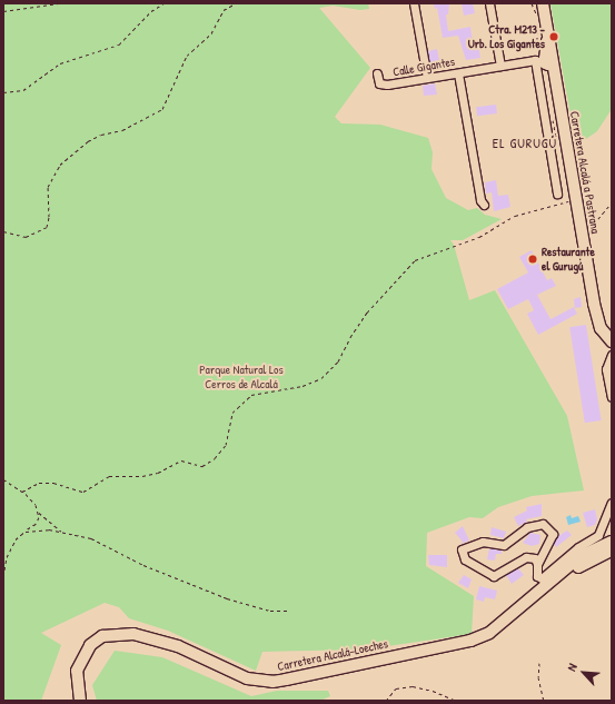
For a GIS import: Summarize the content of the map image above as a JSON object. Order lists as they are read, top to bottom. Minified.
{"streets":{"main road":["Carretera Alcalá a Pastrana","Carretera Alcalá-Loeches"],"street":["Calle Gigantes"]},"crossings":[["Calle Gigantes","Carretera Alcalá a Pastrana"]],"districts":["EL GURUGÚ"],"parks":["Parque Natural Los Cerros de Alcalá"],"places":["Ctra. M213 - Urb. Los Gigantes","Restaurante el Gurugú"],"north":"top left"}
